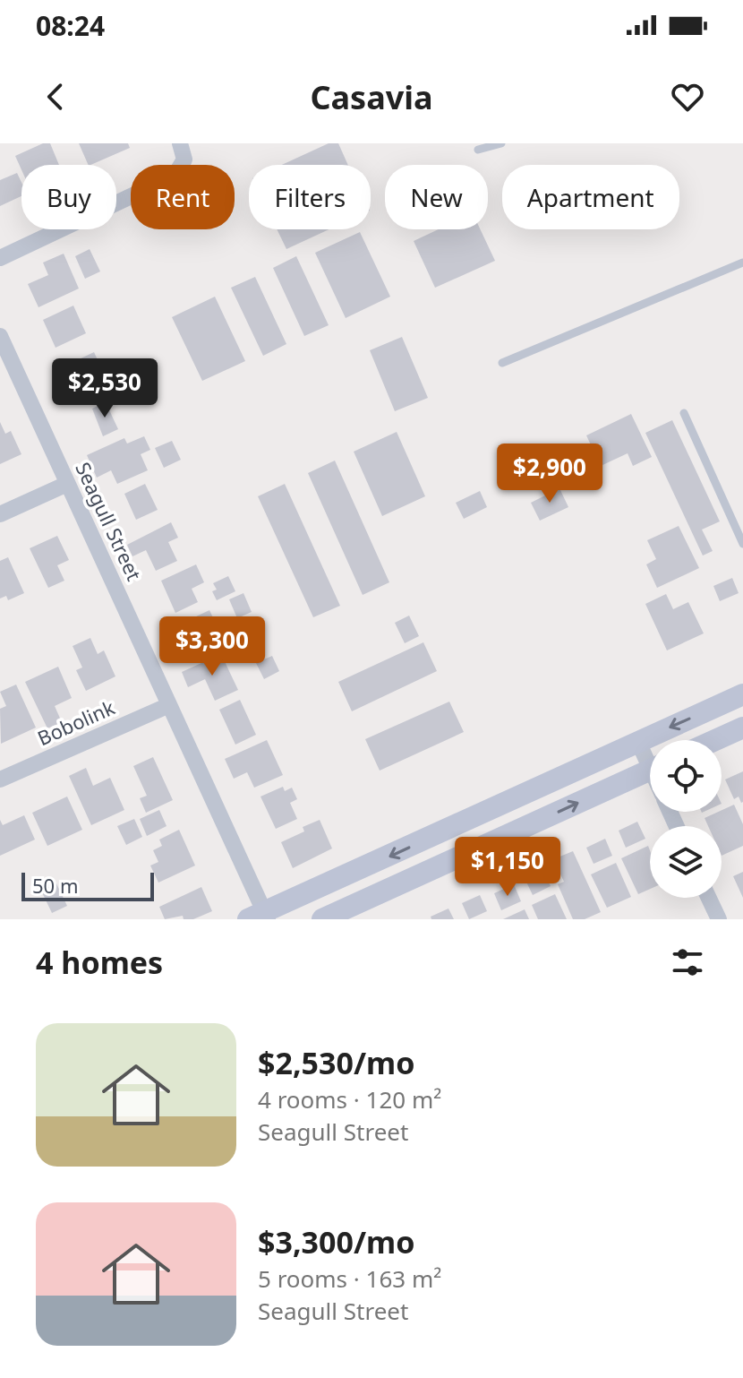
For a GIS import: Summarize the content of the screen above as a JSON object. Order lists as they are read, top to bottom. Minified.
{"streets":{"street":["Seagull Street","Bobolink"]},"crossings":[["Seagull Street","Bobolink"]],"scale_bar":"50 m","page":{"status":"08:24","header":"Casavia","chip":["Buy","Rent","Filters","New","Apartment"],"price":["$2,530","$2,900","$3,300","$1,150"],"scale":"50 m","heading":"4 homes","list":[{"name":"$2,530/mo","note":"4 rooms · 120 m² · Seagull Street"},{"name":"$3,300/mo","note":"5 rooms · 163 m² · Seagull Street"}]}}
